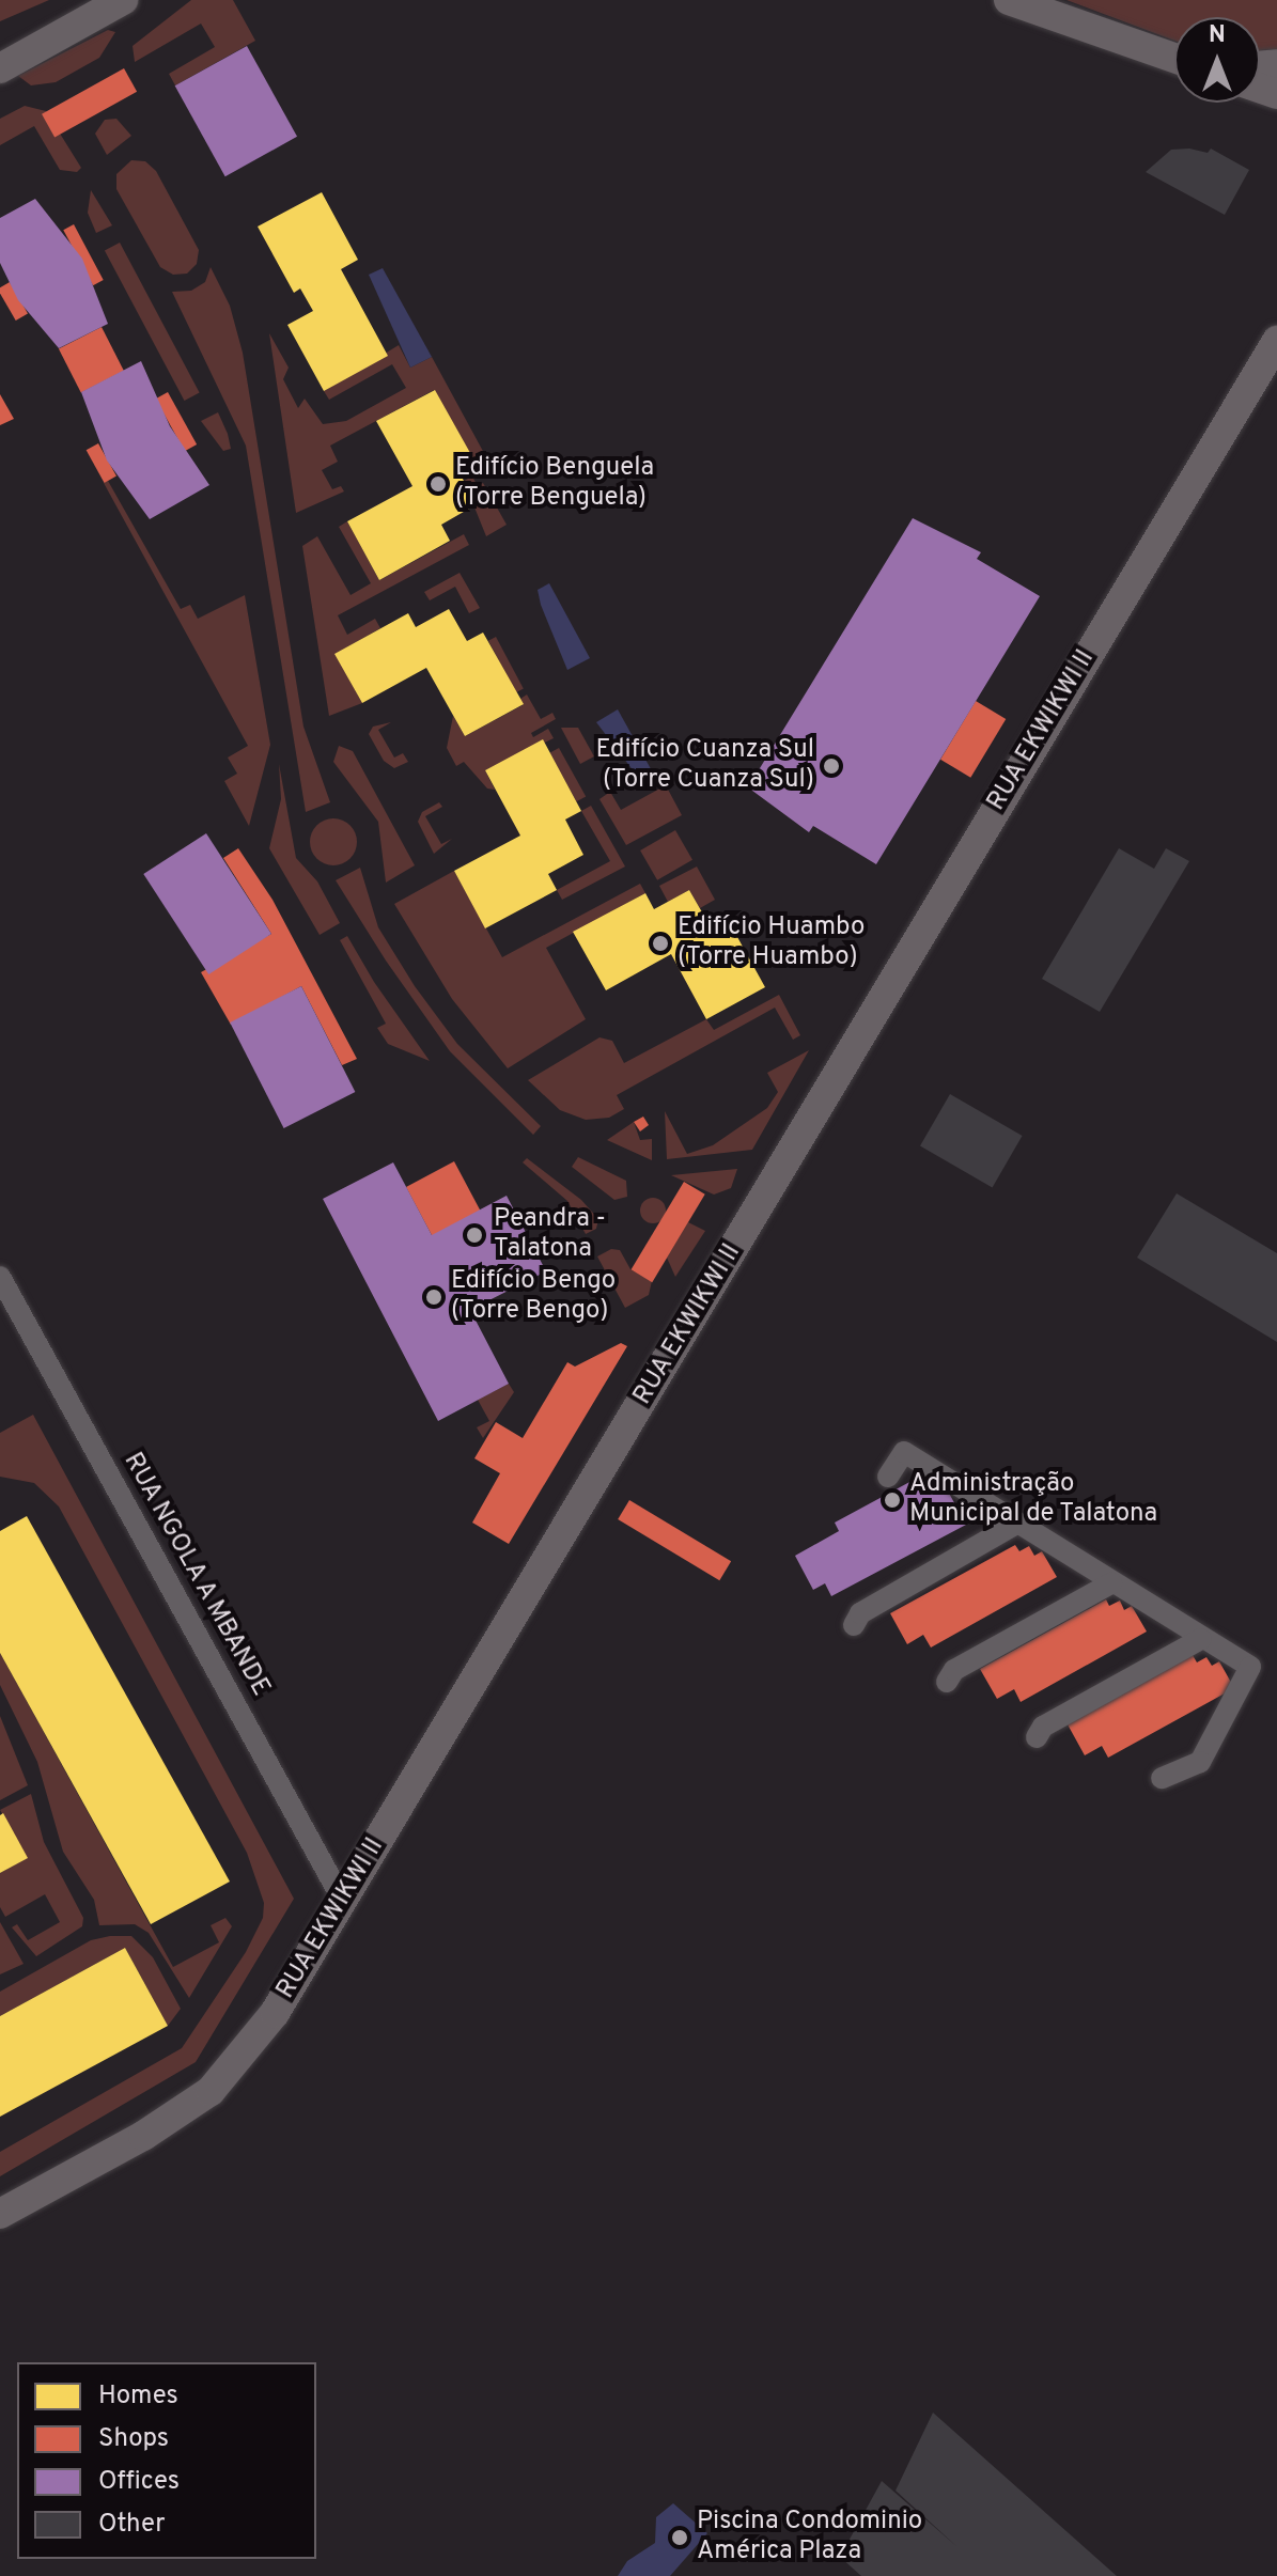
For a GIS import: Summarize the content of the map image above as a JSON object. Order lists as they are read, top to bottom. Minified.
{"streets":{"street":["RUA EKWIKWI II","RUA NGOLA A MBANDE"]},"crossings":[["RUA EKWIKWI II","RUA NGOLA A MBANDE"]],"places":["Edifício Benguela (Torre Benguela)","Edifício Cuanza Sul (Torre Cuanza Sul)","Edifício Huambo (Torre Huambo)","Peandra - Talatona","Edifício Bengo (Torre Bengo)","Administração Municipal de Talatona","Piscina Condominio América Plaza"],"legend":["Homes","Shops","Offices","Other"],"north":"top"}
